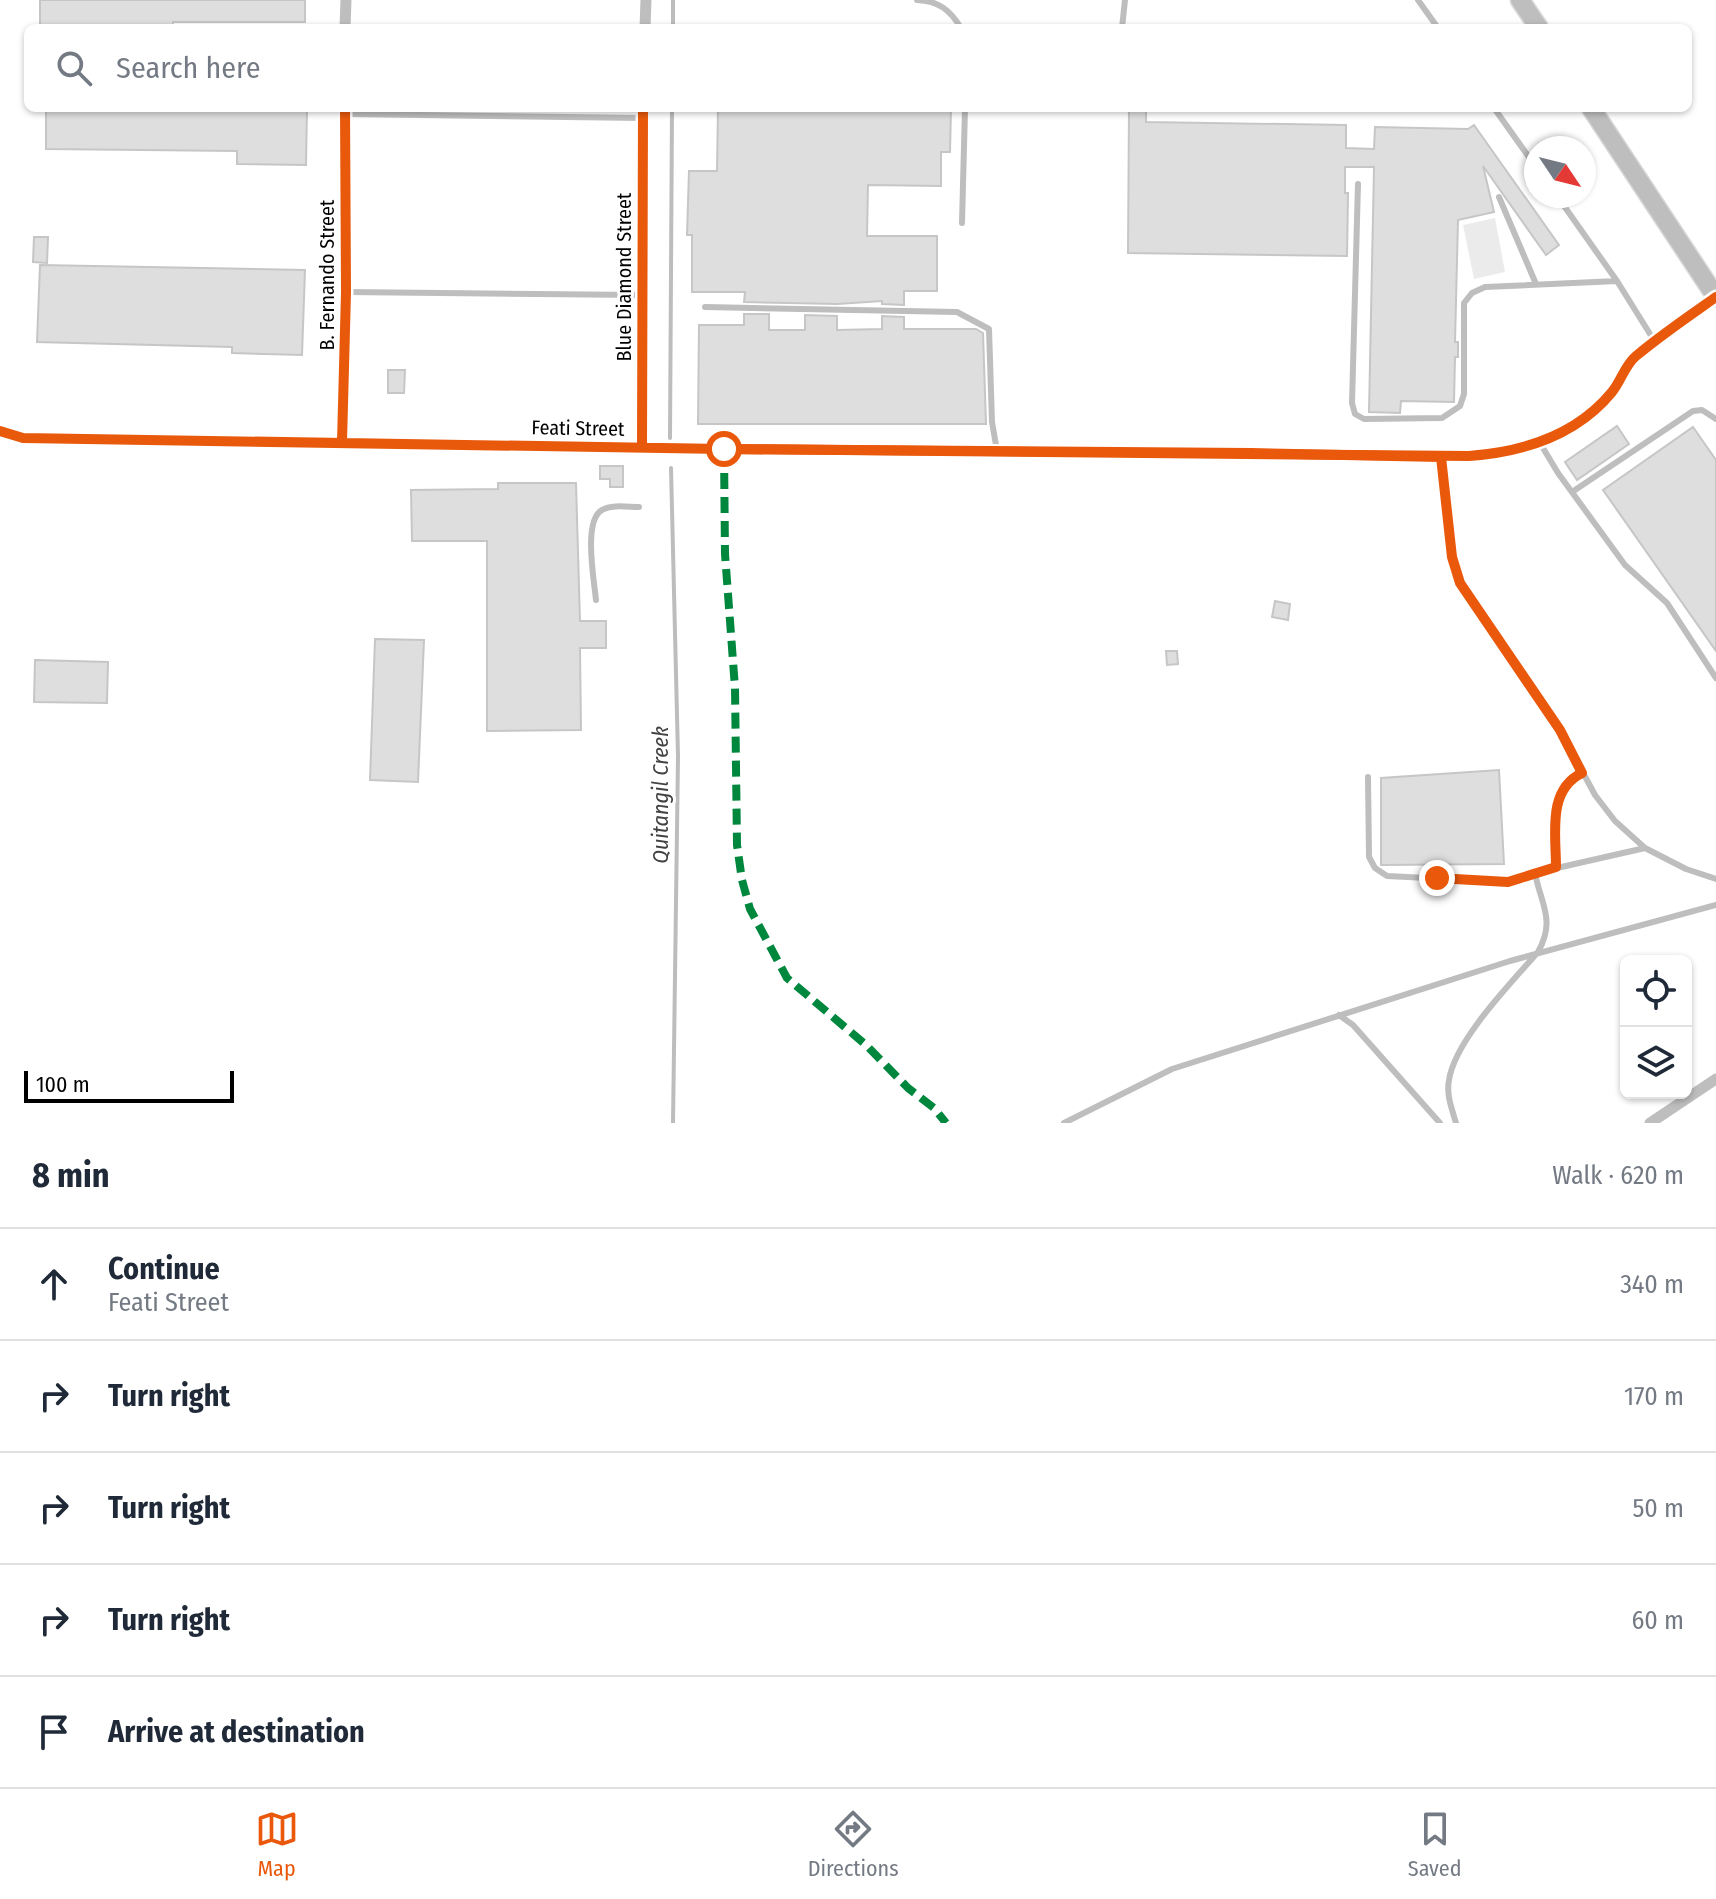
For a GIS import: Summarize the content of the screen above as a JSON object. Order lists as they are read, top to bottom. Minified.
{"streets":{"street":["B. Fernando Street","Blue Diamond Street","Feati Street"]},"crossings":[["B. Fernando Street","Feati Street"],["Blue Diamond Street","Feati Street"]],"water":["Quitangil Creek"],"scale_bar":"100 m","north":"bottom right","page":{"search":"Search here","scale":"100 m","heading":["8 min","Walk · 620 m"],"list":[["Continue","Feati Street","340 m"],["Turn right","170 m"],["Turn right","50 m"],["Turn right","60 m"],"Arrive at destination"],"nav":["Map","Directions","Saved"]}}
